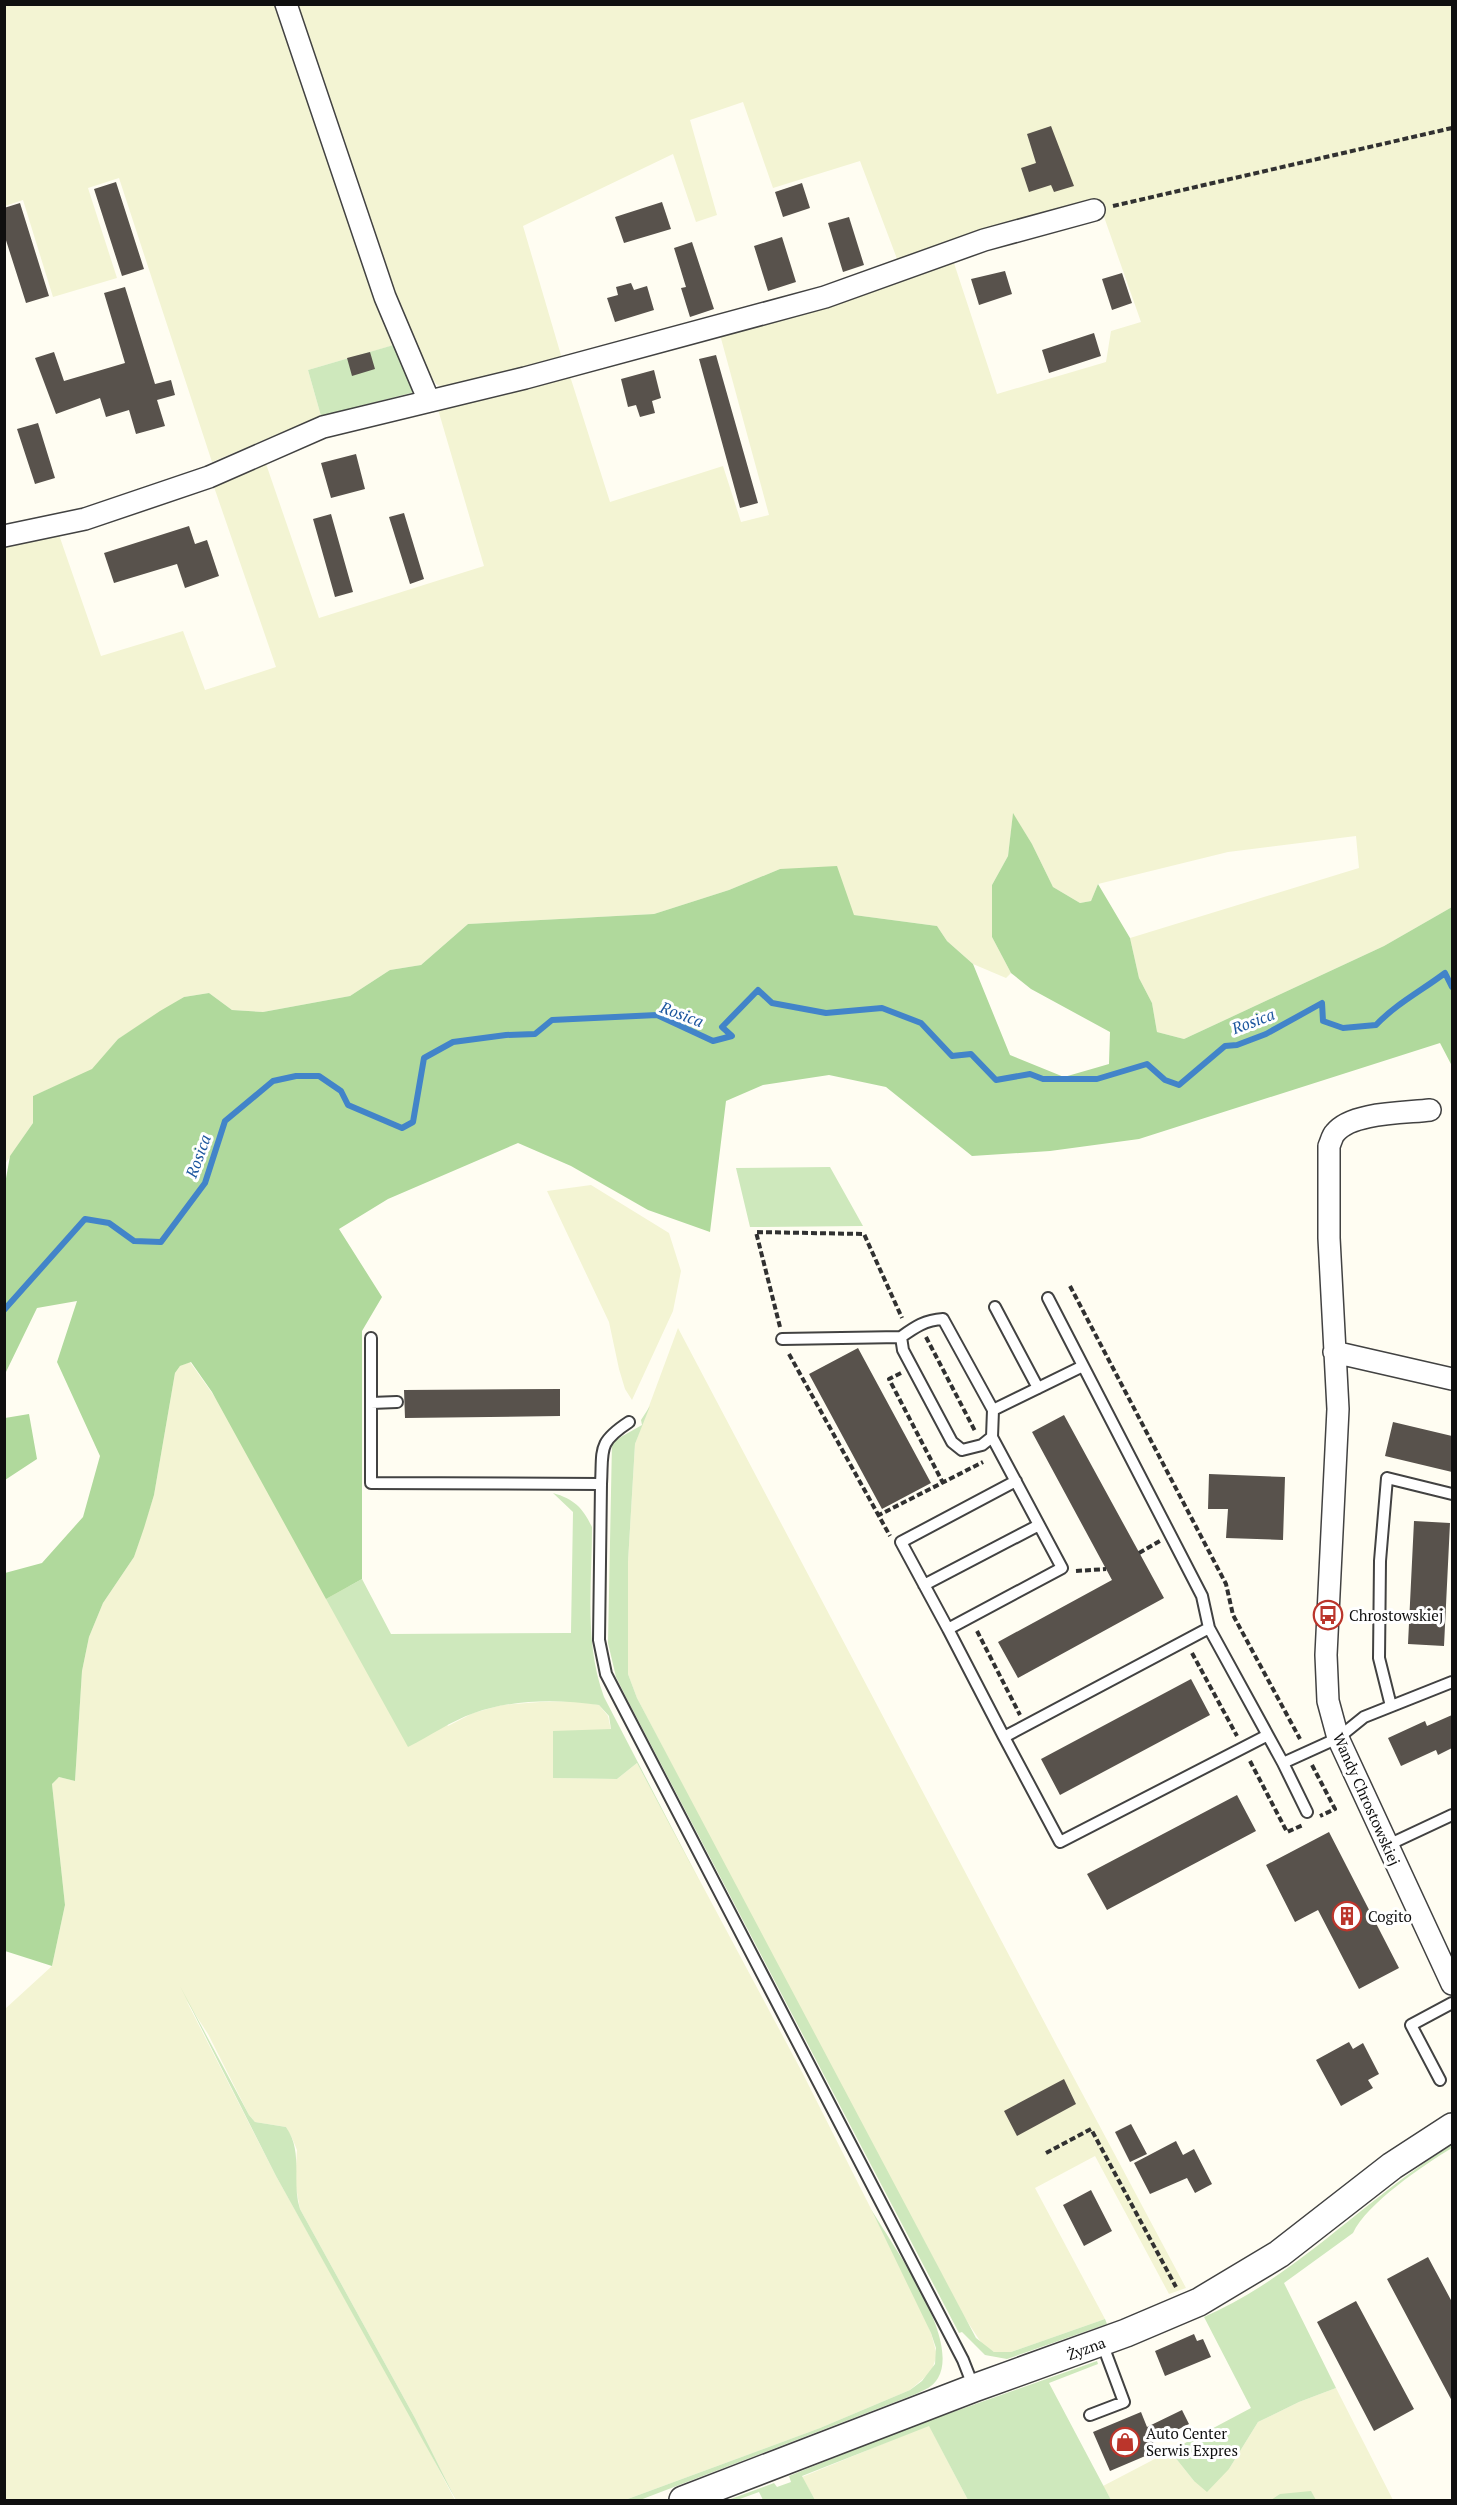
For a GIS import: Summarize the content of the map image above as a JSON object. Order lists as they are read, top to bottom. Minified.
{"streets":{"street":["Wandy Chrostowskiej","Żyzna"]},"water":["Rosica"],"places":{"bus stop":["Chrostowskiej"],"building":["Cogito"],"shop":["Auto Center Serwis Expres"]}}
